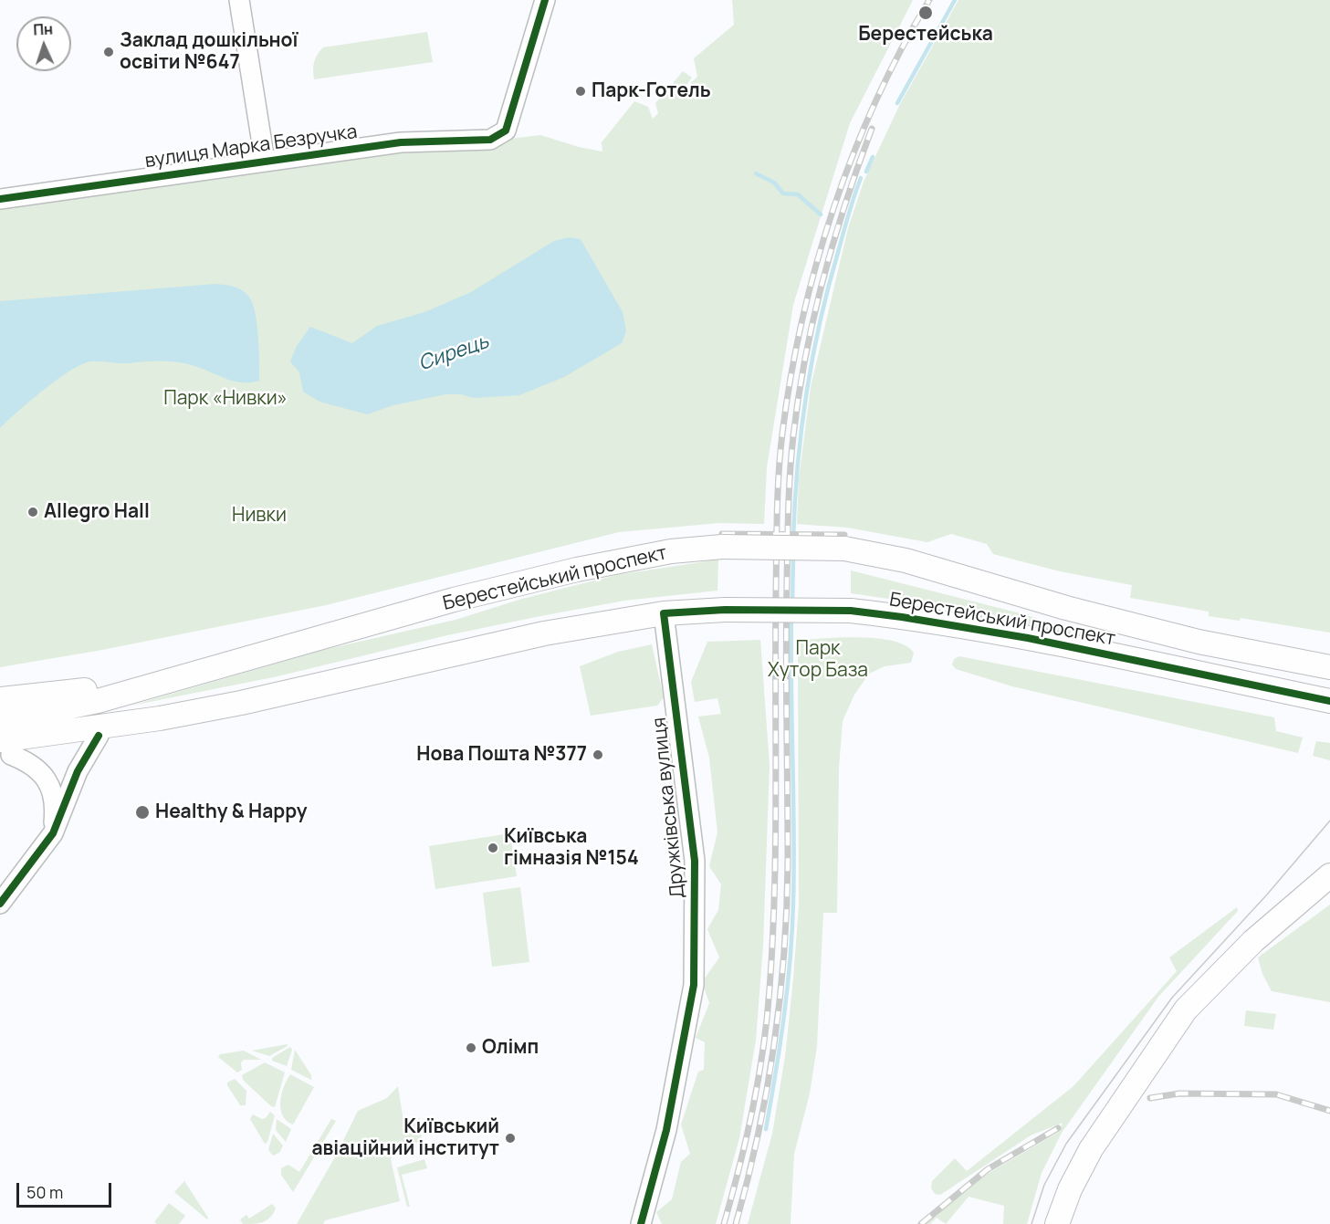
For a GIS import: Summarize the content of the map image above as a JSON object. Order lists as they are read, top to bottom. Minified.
{"streets":{"main road":["Берестейський проспект"],"street":["вулиця Марка Безручка","Дружківська вулиця"]},"crossings":[["Берестейський проспект","Дружківська вулиця"]],"water":["Сирець"],"parks":["Парк «Нивки»","Нивки","Парк Хутор База"],"places":["Берестейська","Заклад дошкільної освіти №647","Парк-Готель","Allegro Hall","Нова Пошта №377","Healthy & Happy","Київська гімназія №154","Олімп","Київський авіаційний інститут"],"scale_bar":"50 m","north":"top"}
